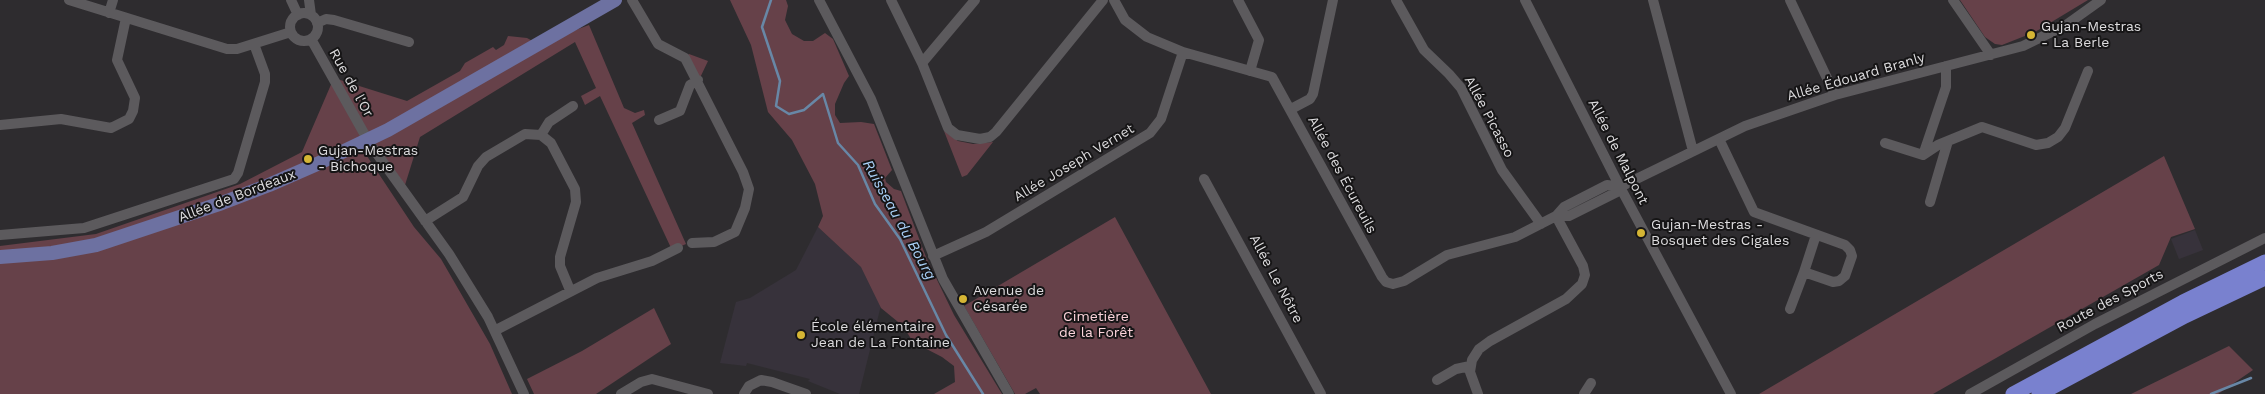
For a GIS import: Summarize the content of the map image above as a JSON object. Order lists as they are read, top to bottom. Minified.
{"streets":{"main road":["Allée de Bordeaux"],"street":["Allée Édouard Branly","Rue de l'Or","Allée Picasso","Allée de Malpont","Allée Joseph Vernet","Allée des Écureuils","Allée Le Nôtre","Route des Sports"]},"crossings":[["Allée Édouard Branly","Allée de Malpont"],["Allée Édouard Branly","Allée des Écureuils"],["Rue de l'Or","Allée de Bordeaux"],["Allée Picasso","Allée des Écureuils"],["Allée de Malpont","Allée des Écureuils"],["Allée Joseph Vernet","Allée des Écureuils"]],"water":["Ruisseau du Bourg"],"parks":["Cimetière de la Forêt"],"places":["Gujan-Mestras - La Berle","Gujan-Mestras - Bichoque","Gujan-Mestras - Bosquet des Cigales","Avenue de Césarée","École élémentaire Jean de La Fontaine"]}
